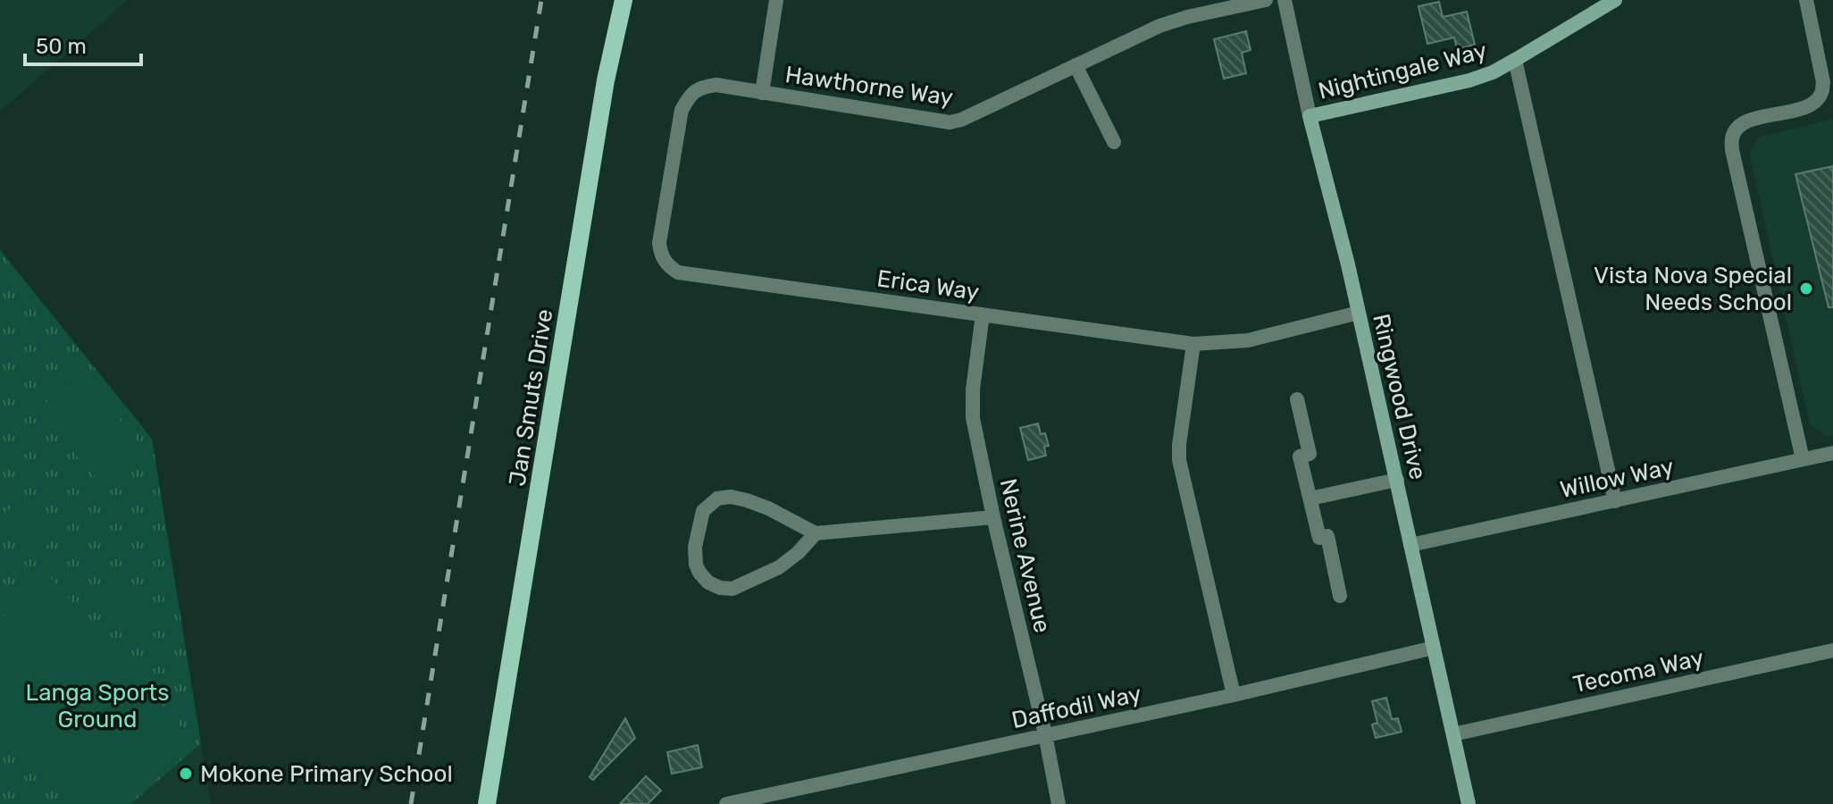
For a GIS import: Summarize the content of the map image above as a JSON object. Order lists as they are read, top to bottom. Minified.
{"streets":{"main road":["Jan Smuts Drive"],"street":["Nightingale Way","Hawthorne Way","Erica Way","Ringwood Drive","Willow Way","Nerine Avenue","Tecoma Way","Daffodil Way"]},"crossings":[["Nightingale Way","Ringwood Drive"],["Hawthorne Way","Erica Way"],["Erica Way","Ringwood Drive"],["Erica Way","Nerine Avenue"],["Ringwood Drive","Willow Way"],["Ringwood Drive","Tecoma Way"],["Ringwood Drive","Daffodil Way"],["Nerine Avenue","Daffodil Way"]],"parks":["Langa Sports Ground"],"places":["Vista Nova Special Needs School","Mokone Primary School"],"scale_bar":"50 m"}
